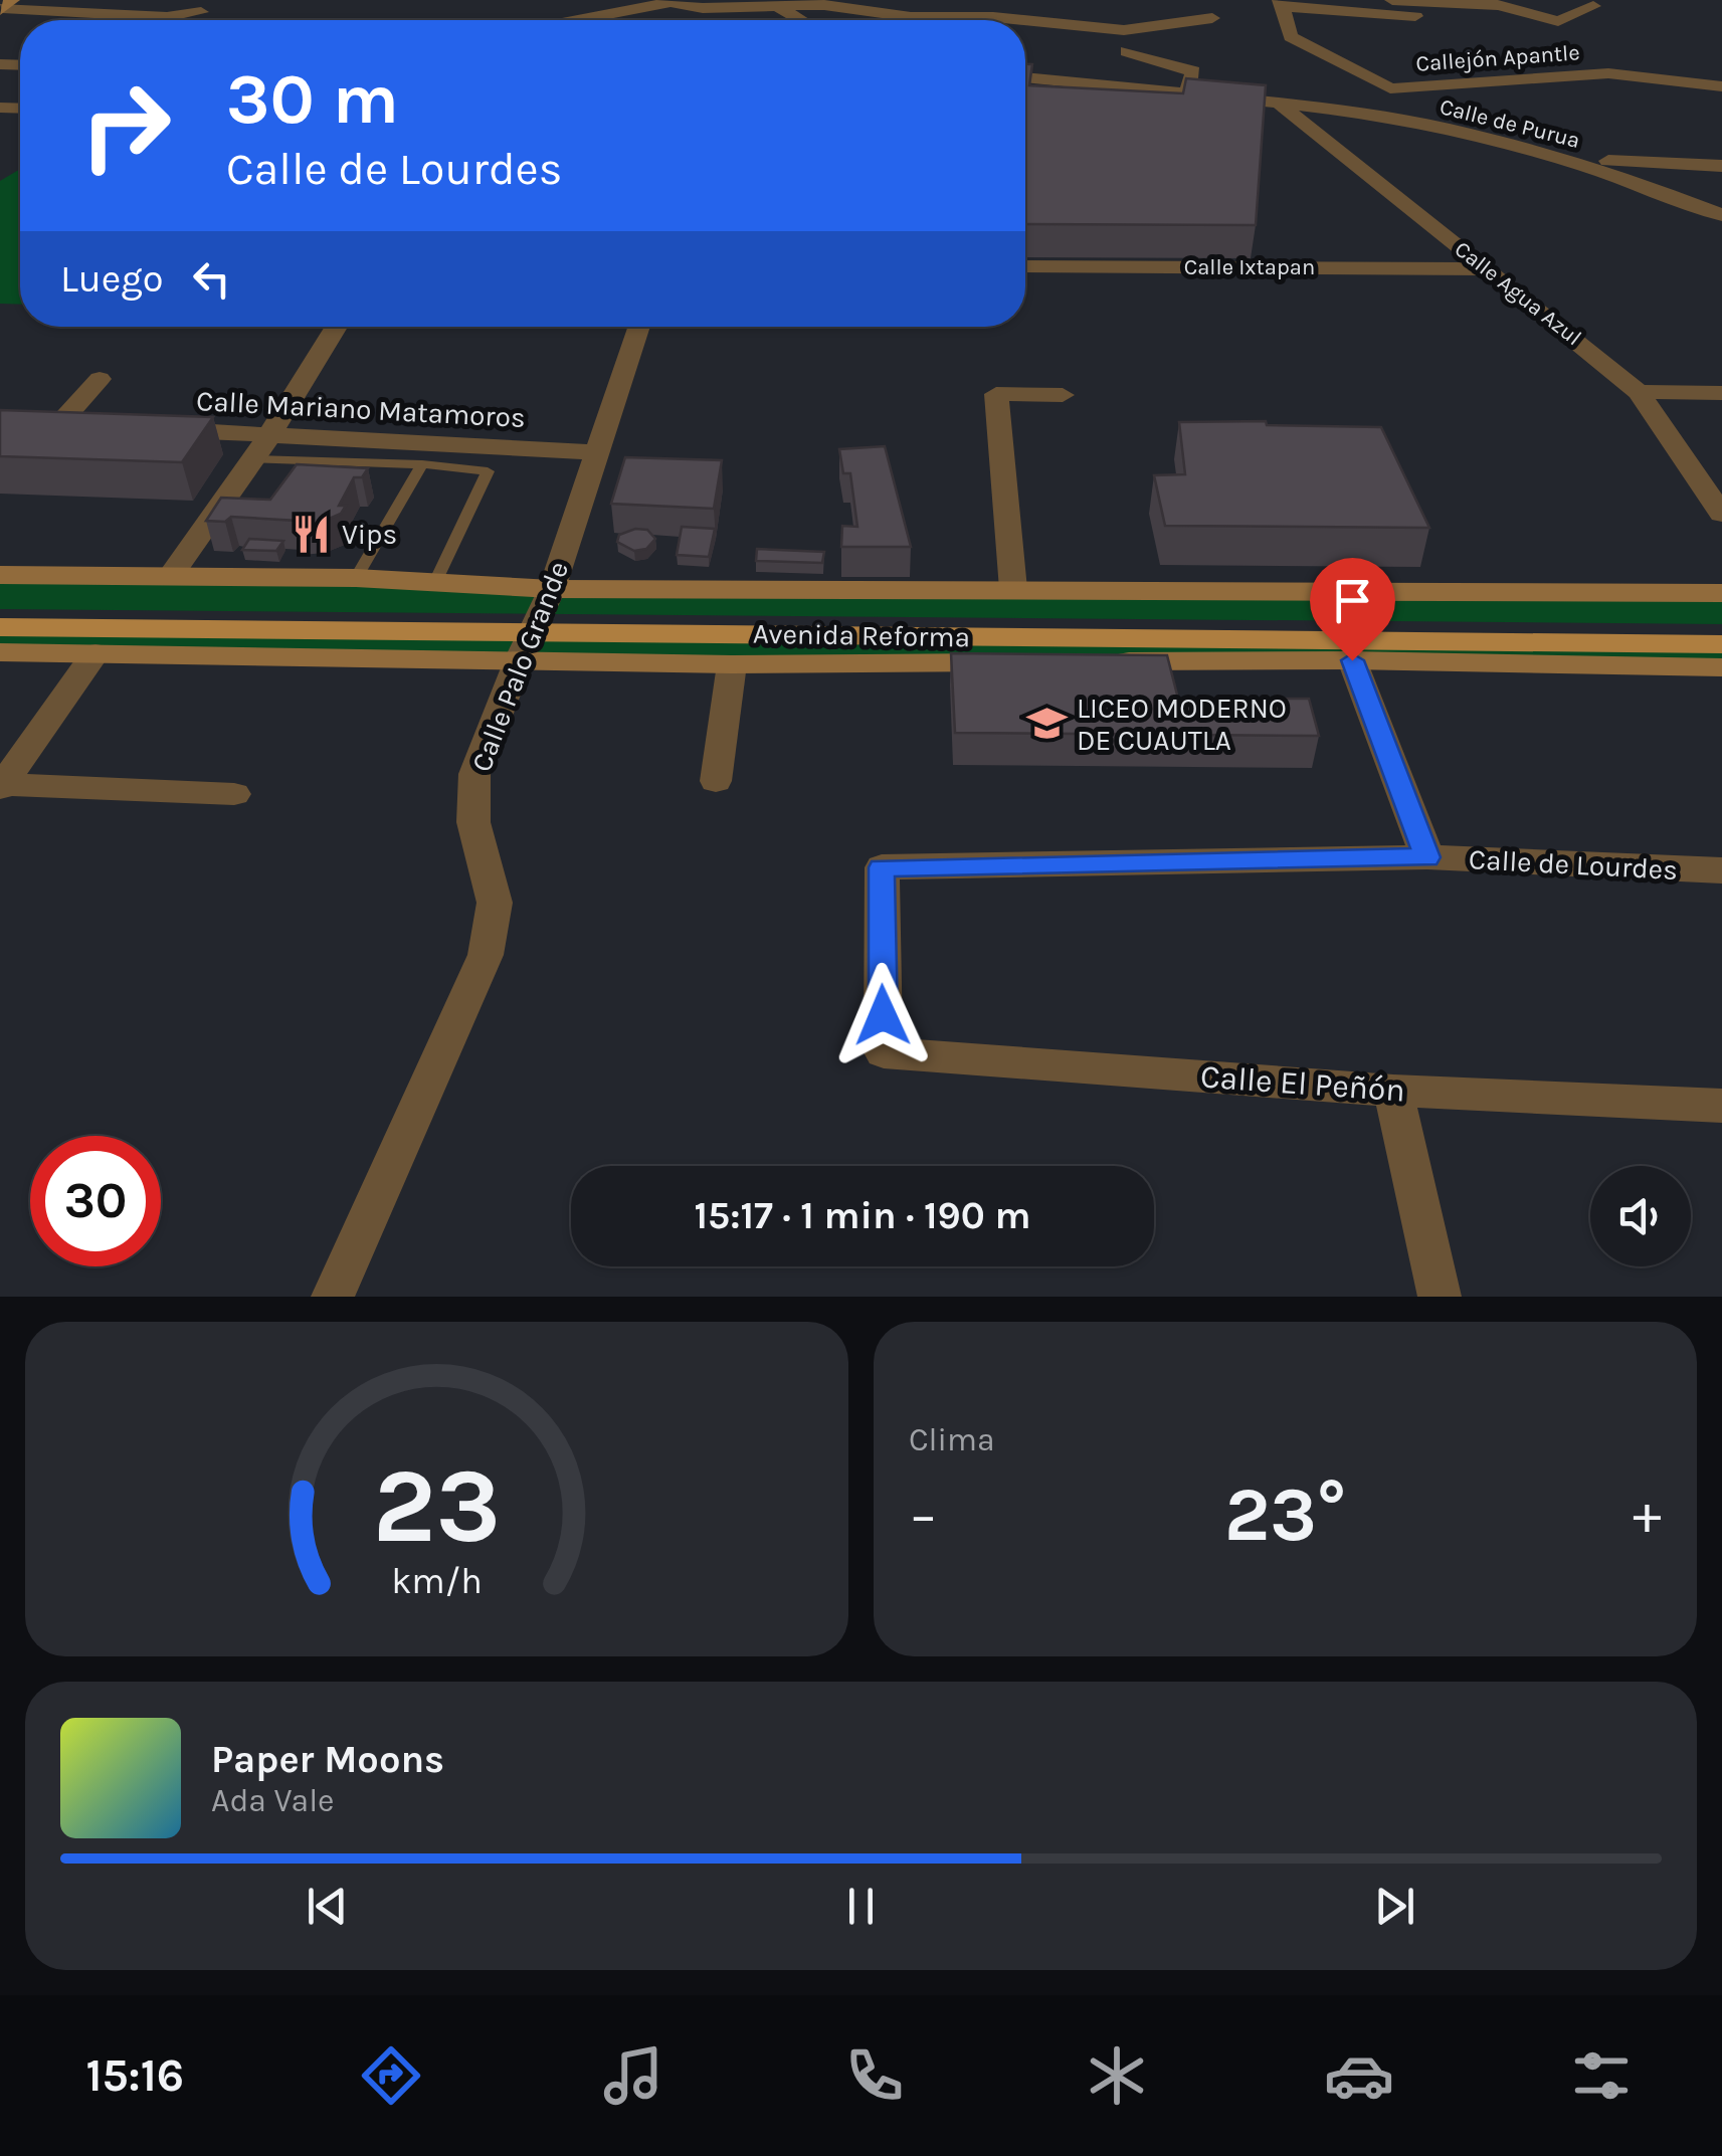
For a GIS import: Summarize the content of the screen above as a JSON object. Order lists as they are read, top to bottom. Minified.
{"streets":{"main road":["Avenida Reforma"],"street":["Callejón Apantle","Calle de Purua","Calle Ixtapan","Calle Agua Azul","Calle Mariano Matamoros","Calle Palo Grande","Calle de Lourdes","Calle El Peñón"]},"crossings":[["Calle de Purua","Calle Agua Azul"],["Calle Ixtapan","Calle Agua Azul"],["Calle Mariano Matamoros","Calle Palo Grande"],["Avenida Reforma","Calle Palo Grande"],["Calle de Lourdes","Calle El Peñón"]],"places":{"restaurant":["Vips"],"school or university":["LICEO MODERNO DE CUAUTLA"]},"page":{"turn":["30 m","Calle de Lourdes"],"then":"Luego","limit":"30","trip":"15:17 · 1 min · 190 m","tile":"Clima","heat":["−","23°","+"],"song":["Paper Moons","Ada Vale"],"tabs":"15:16","gauge":["23","km/h"]}}
